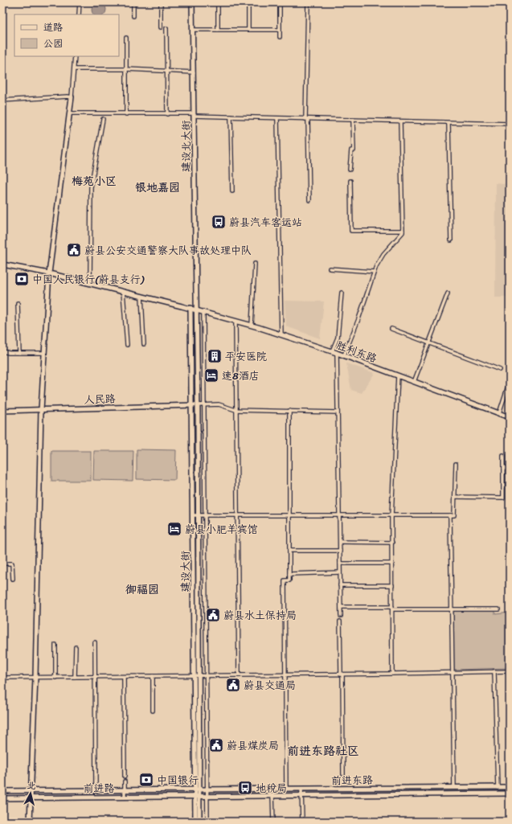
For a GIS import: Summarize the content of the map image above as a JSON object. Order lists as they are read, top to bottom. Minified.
{"streets":{"main road":["建设北大街","胜利东路","人民路","建设大街","前进东路","前进路"]},"crossings":[["建设北大街","胜利东路"],["建设北大街","建设大街"],["胜利东路","建设大街"],["人民路","建设大街"],["建设大街","前进东路"],["建设大街","前进路"],["前进东路","前进路"]],"districts":["梅苑小区","银地嘉园","御福园","前进东路社区"],"places":{"bus stop":["蔚县汽车客运站","地税局"],"public building":["蔚县公安交通警察大队事故处理中队","蔚县水土保持局","蔚县交通局","蔚县煤炭局"],"bank":["中国人民银行(蔚县支行)","中国银行"],"building":["平安医院"],"hotel":["速8酒店","蔚县小肥羊宾馆"]},"legend":["道路","公园"],"north":"top"}
